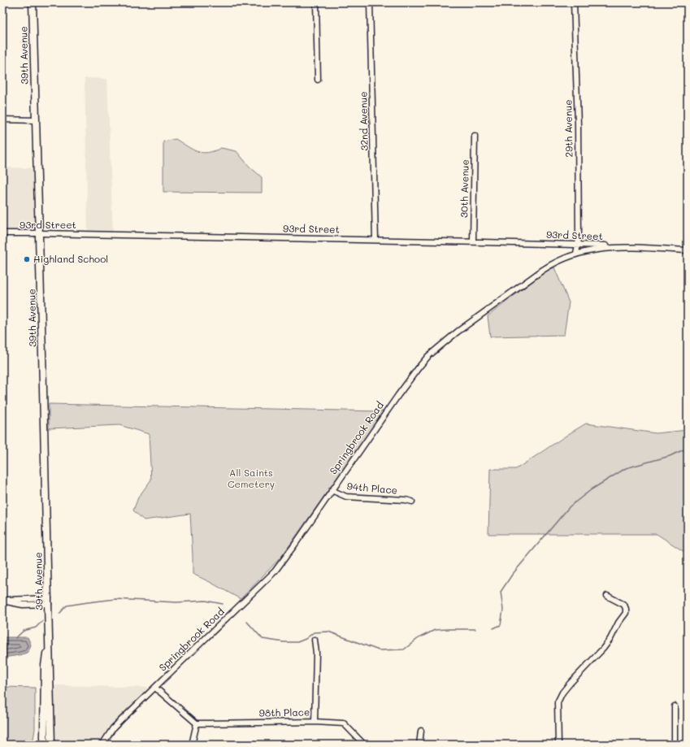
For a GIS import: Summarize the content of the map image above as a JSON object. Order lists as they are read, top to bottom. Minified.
{"streets":{"main road":["39th Avenue"],"street":["32nd Avenue","29th Avenue","30th Avenue","93rd Street","Springbrook Road","94th Place","98th Place"]},"crossings":[["39th Avenue","93rd Street"],["32nd Avenue","93rd Street"],["29th Avenue","93rd Street"],["29th Avenue","Springbrook Road"],["30th Avenue","93rd Street"],["93rd Street","Springbrook Road"],["Springbrook Road","94th Place"]],"parks":["All Saints Cemetery"],"places":["Highland School"]}
